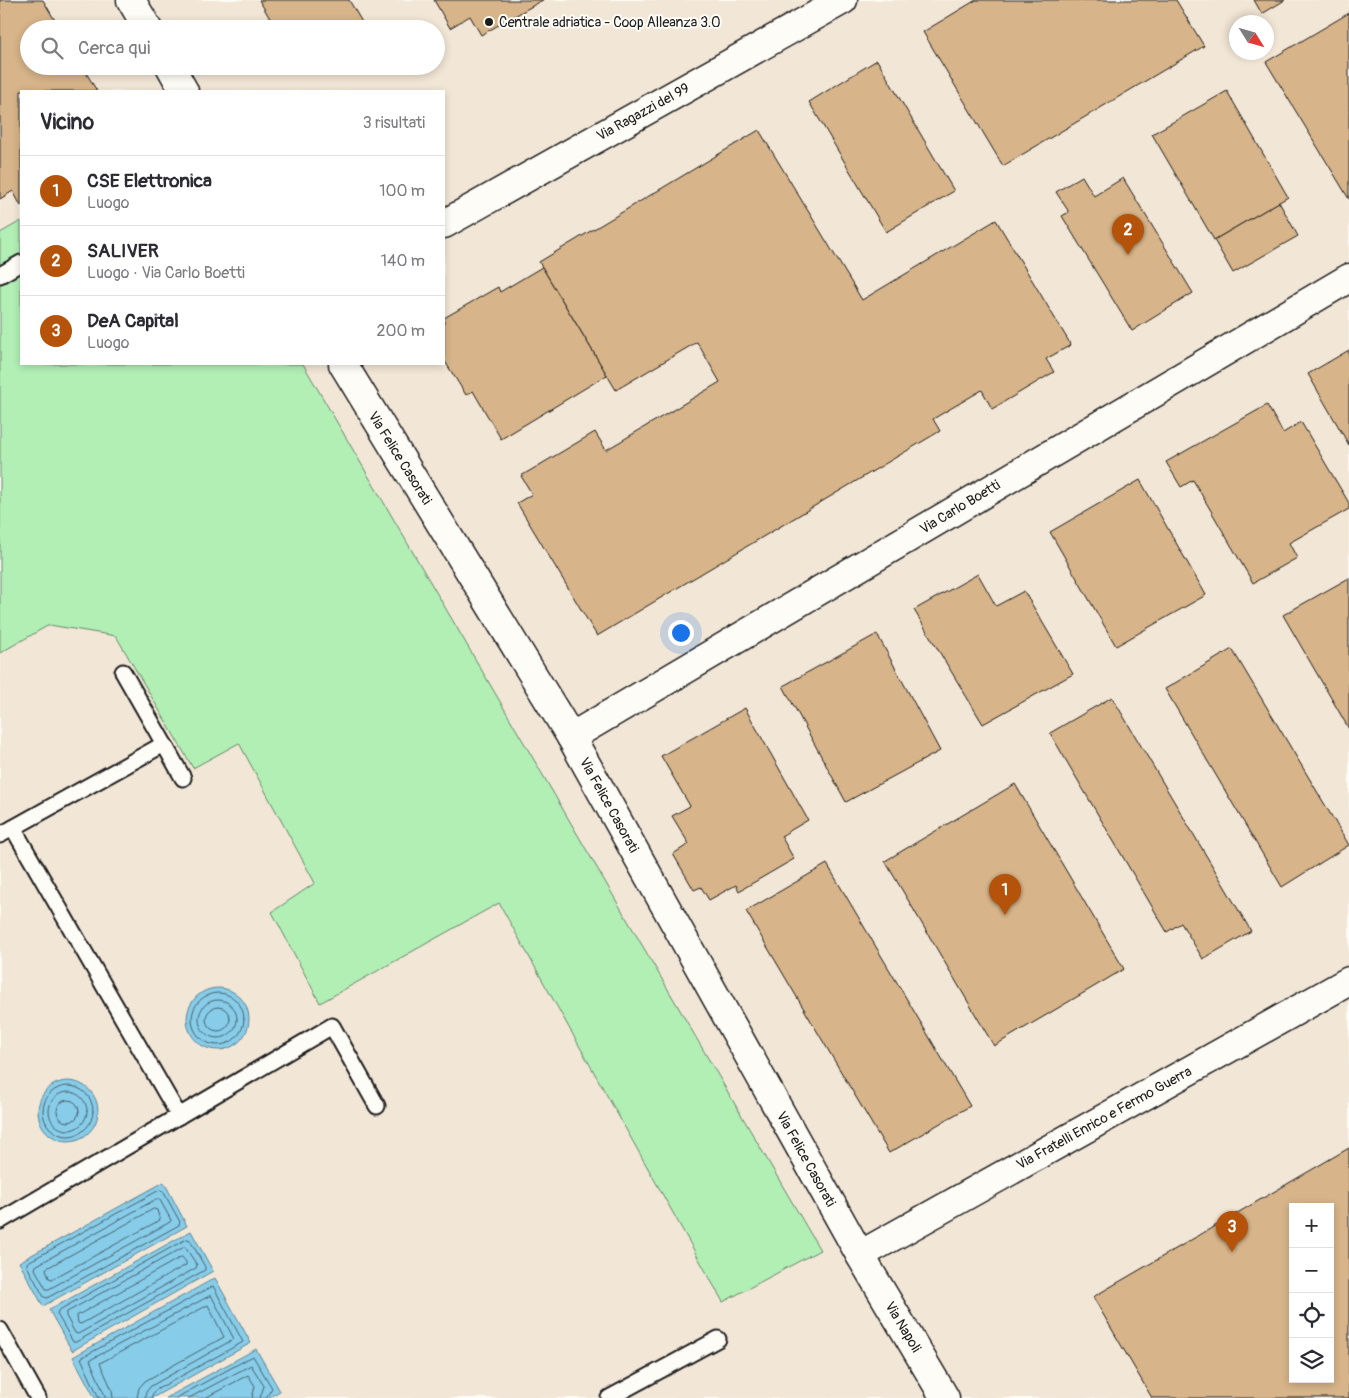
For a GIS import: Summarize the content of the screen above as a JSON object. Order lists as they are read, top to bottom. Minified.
{"streets":{"street":["Via Ragazzi del 99","Via Felice Casorati","Via Carlo Boetti","Via Fratelli Enrico e Fermo Guerra","Via Napoli"]},"crossings":[["Via Felice Casorati","Via Carlo Boetti"],["Via Felice Casorati","Via Fratelli Enrico e Fermo Guerra"],["Via Felice Casorati","Via Napoli"],["Via Fratelli Enrico e Fermo Guerra","Via Napoli"]],"places":["Centrale adriatica - Coop Alleanza 3.0"],"north":"bottom right","page":{"search":"Cerca qui","heading":["Vicino","3 risultati"],"list":[{"mark":"1","name":"CSE Elettronica","note":"Luogo","value":"100 m"},{"mark":"2","name":"SALIVER","note":"Luogo · Via Carlo Boetti","value":"140 m"},{"mark":"3","name":"DeA Capital","note":"Luogo","value":"200 m"}],"pins":["2","1","3"],"map_buttons":["+","−"]}}
